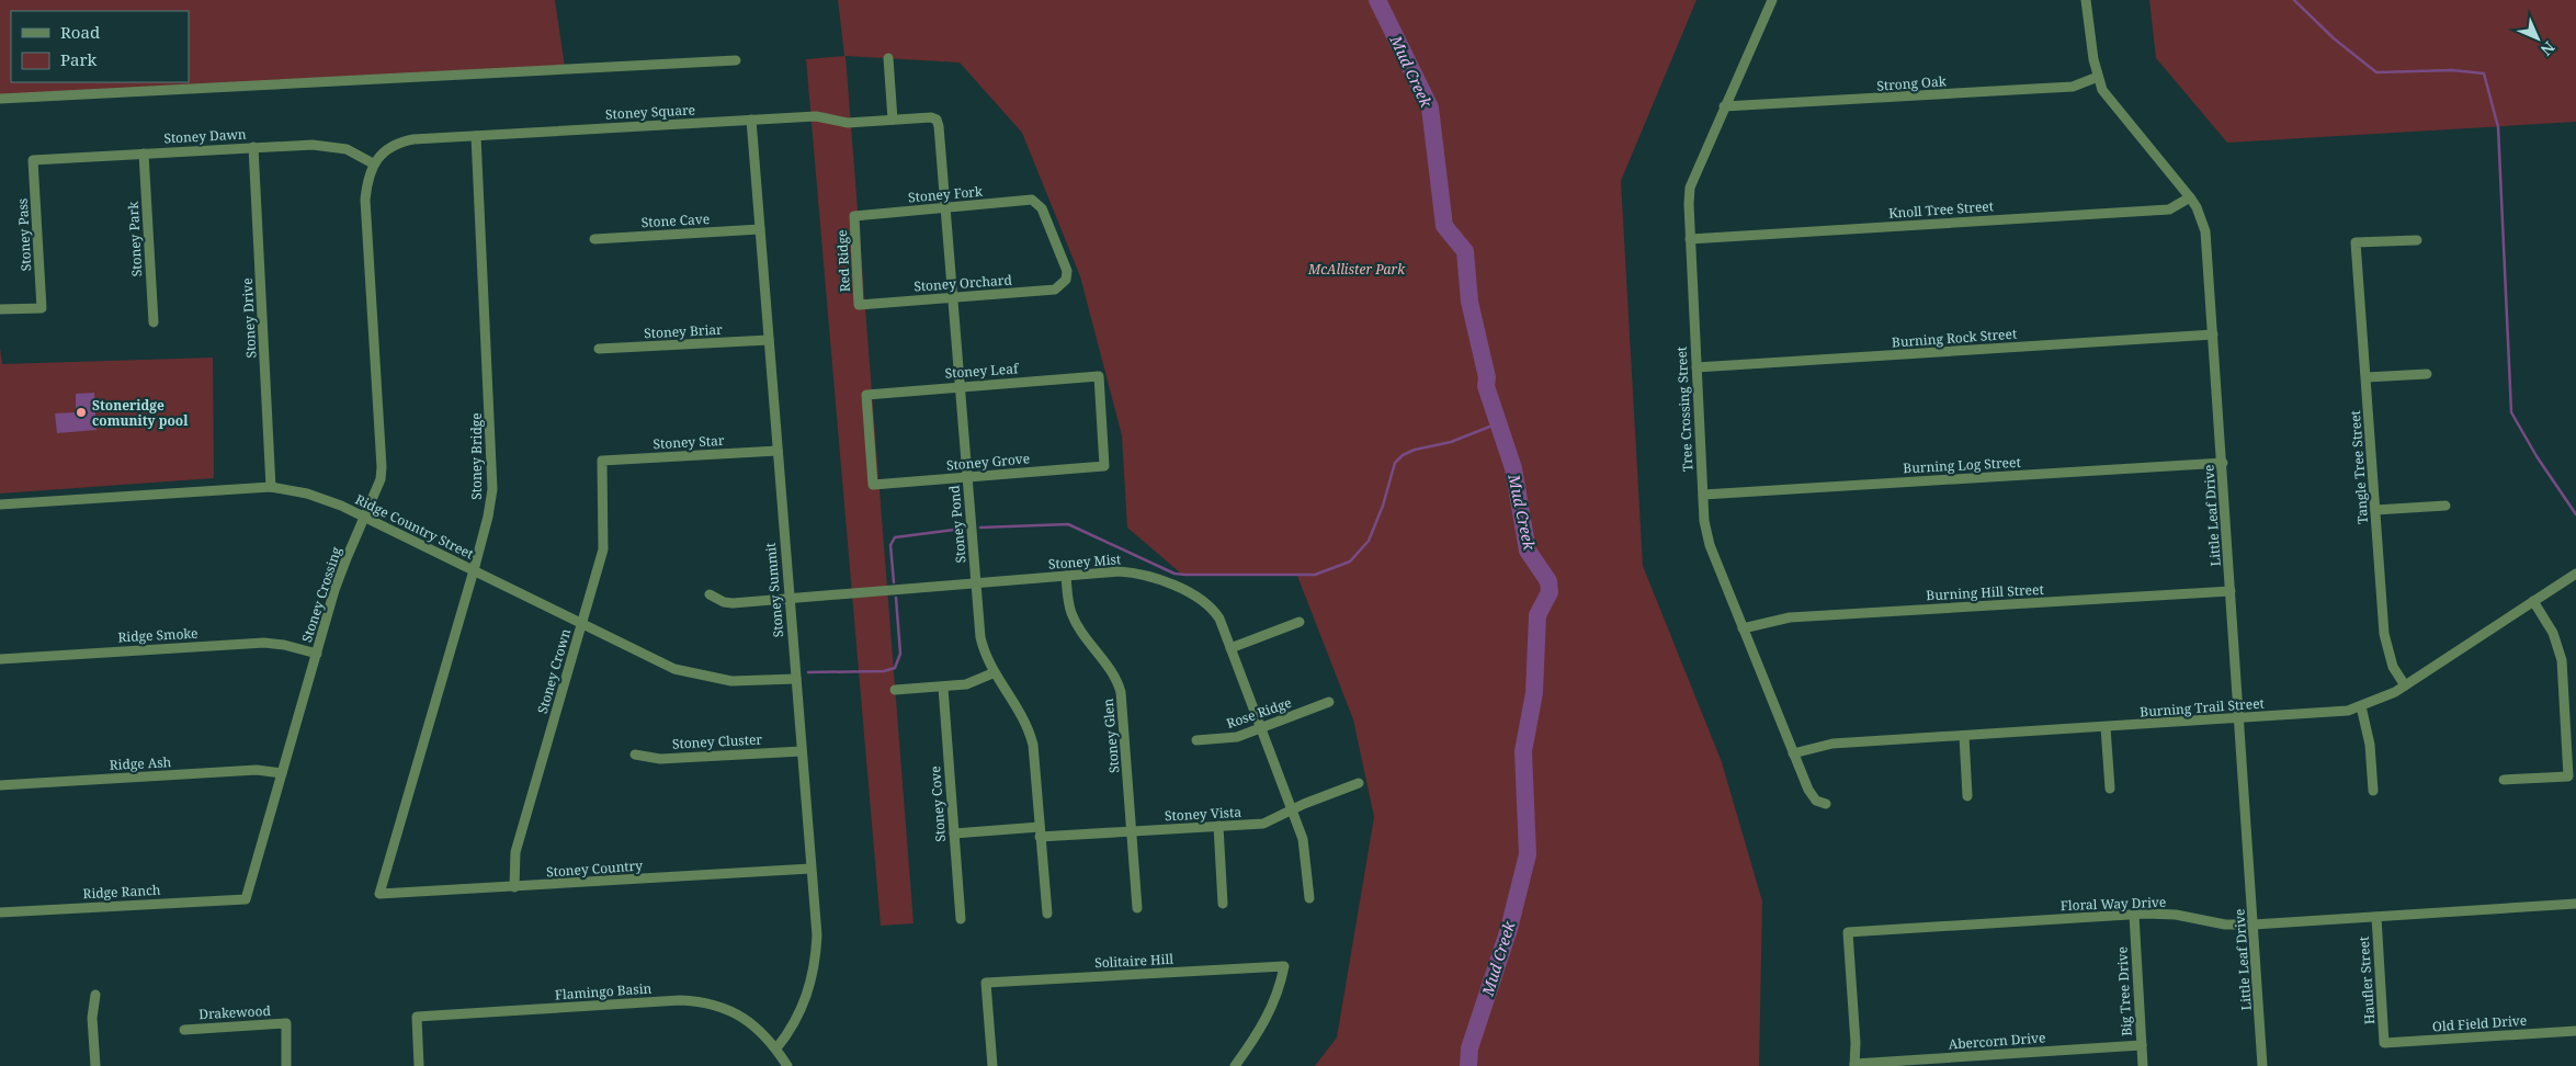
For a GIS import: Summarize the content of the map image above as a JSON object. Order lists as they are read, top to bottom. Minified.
{"streets":{"street":["Strong Oak","Stoney Square","Stoney Dawn","Stoney Fork","Knoll Tree Street","Stone Cave","Stoney Pass","Stoney Park","Red Ridge","Stoney Orchard","Stoney Drive","Stoney Briar","Burning Rock Street","Stoney Leaf","Tree Crossing Street","Stoney Star","Stoney Bridge","Stoney Grove","Burning Log Street","Tangle Tree Street","Little Leaf Drive","Stoney Pond","Ridge Country Street","Stoney Mist","Stoney Summit","Burning Hill Street","Stoney Crossing","Ridge Smoke","Stoney Crown","Burning Trail Street","Rose Ridge","Stoney Glen","Stoney Cluster","Ridge Ash","Stoney Cove","Stoney Vista","Stoney Country","Ridge Ranch","Floral Way Drive","Solitaire Hill","Haufler Street","Flamingo Basin","Big Tree Drive","Drakewood","Old Field Drive","Abercorn Drive"]},"crossings":[["Strong Oak","Tree Crossing Street"],["Strong Oak","Little Leaf Drive"],["Stoney Square","Stoney Dawn"],["Stoney Square","Stoney Bridge"],["Stoney Square","Stoney Pond"],["Stoney Square","Stoney Summit"],["Stoney Square","Stoney Crossing"],["Stoney Dawn","Stoney Pass"],["Stoney Dawn","Stoney Park"],["Stoney Dawn","Stoney Drive"],["Stoney Dawn","Stoney Crossing"],["Stoney Fork","Red Ridge"],["Stoney Fork","Stoney Orchard"],["Stoney Fork","Stoney Pond"],["Knoll Tree Street","Tree Crossing Street"],["Knoll Tree Street","Little Leaf Drive"],["Stone Cave","Stoney Summit"],["Red Ridge","Stoney Orchard"],["Stoney Orchard","Stoney Pond"],["Stoney Drive","Ridge Country Street"],["Stoney Briar","Stoney Summit"],["Burning Rock Street","Tree Crossing Street"],["Burning Rock Street","Little Leaf Drive"],["Stoney Leaf","Stoney Grove"],["Stoney Leaf","Stoney Pond"],["Tree Crossing Street","Burning Log Street"],["Tree Crossing Street","Burning Hill Street"],["Tree Crossing Street","Burning Trail Street"],["Stoney Star","Stoney Summit"],["Stoney Star","Stoney Crown"],["Stoney Bridge","Ridge Country Street"],["Stoney Bridge","Stoney Country"],["Stoney Grove","Stoney Pond"],["Burning Log Street","Little Leaf Drive"],["Tangle Tree Street","Burning Trail Street"],["Little Leaf Drive","Burning Hill Street"],["Little Leaf Drive","Burning Trail Street"],["Little Leaf Drive","Floral Way Drive"],["Stoney Pond","Stoney Mist"],["Stoney Pond","Stoney Vista"],["Ridge Country Street","Stoney Summit"],["Ridge Country Street","Stoney Crossing"],["Ridge Country Street","Stoney Crown"],["Stoney Mist","Stoney Summit"],["Stoney Mist","Rose Ridge"],["Stoney Mist","Stoney Glen"],["Stoney Mist","Stoney Vista"],["Stoney Summit","Stoney Cluster"],["Stoney Summit","Stoney Country"],["Stoney Summit","Flamingo Basin"],["Stoney Crossing","Ridge Smoke"],["Stoney Crossing","Ridge Ash"],["Stoney Crossing","Ridge Ranch"],["Stoney Crown","Stoney Country"],["Stoney Glen","Stoney Vista"],["Stoney Cove","Stoney Vista"],["Floral Way Drive","Haufler Street"],["Floral Way Drive","Big Tree Drive"],["Floral Way Drive","Abercorn Drive"],["Haufler Street","Old Field Drive"],["Big Tree Drive","Abercorn Drive"]],"water":["Mud Creek"],"parks":["McAllister Park"],"places":["Stoneridge comunity pool"],"legend":["Road","Park"],"north":"bottom right"}
